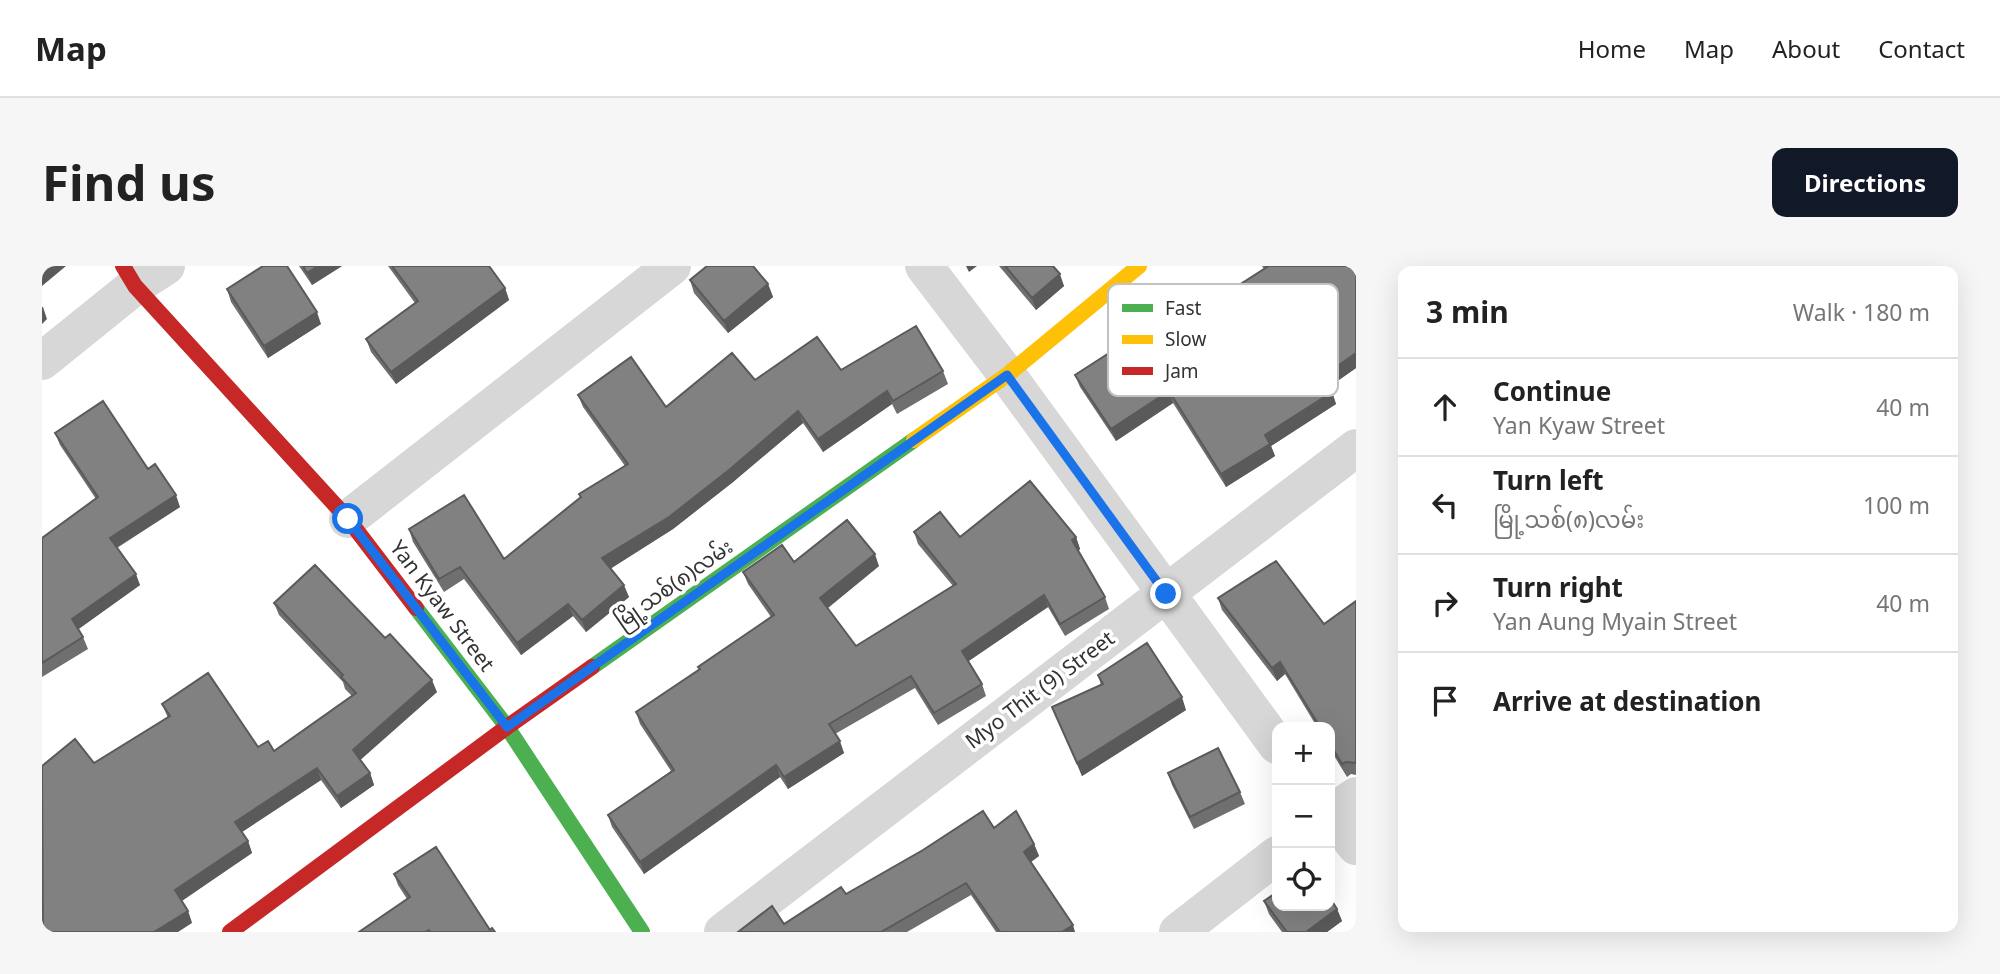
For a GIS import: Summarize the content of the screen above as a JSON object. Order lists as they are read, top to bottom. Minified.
{"streets":{"street":["မြို့သစ်(၈)လမ်း","Yan Kyaw Street","Myo Thit (9) Street"]},"crossings":[["မြို့သစ်(၈)လမ်း","Yan Kyaw Street"]],"legend":["Fast","Slow","Jam"],"page":{"header":"Map","nav":["Home","Map","About","Contact"],"buttons":"Directions","title":"Find us","heading":["3 min","Walk · 180 m"],"list":[["Continue","Yan Kyaw Street","40 m"],["Turn left","မြို့သစ်(၈)လမ်း","100 m"],["Turn right","Yan Aung Myain Street","40 m"],"Arrive at destination"],"map_buttons":["+","−"]}}
